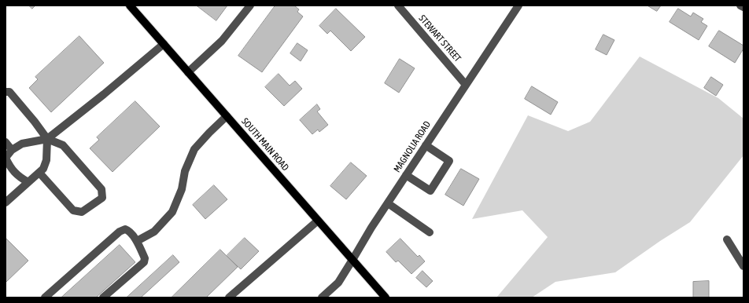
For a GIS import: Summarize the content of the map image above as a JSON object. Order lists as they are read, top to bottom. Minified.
{"streets":{"main road":["SOUTH MAIN ROAD"],"street":["STEWART STREET","MAGNOLIA ROAD"]},"crossings":[["STEWART STREET","MAGNOLIA ROAD"],["SOUTH MAIN ROAD","MAGNOLIA ROAD"]]}
